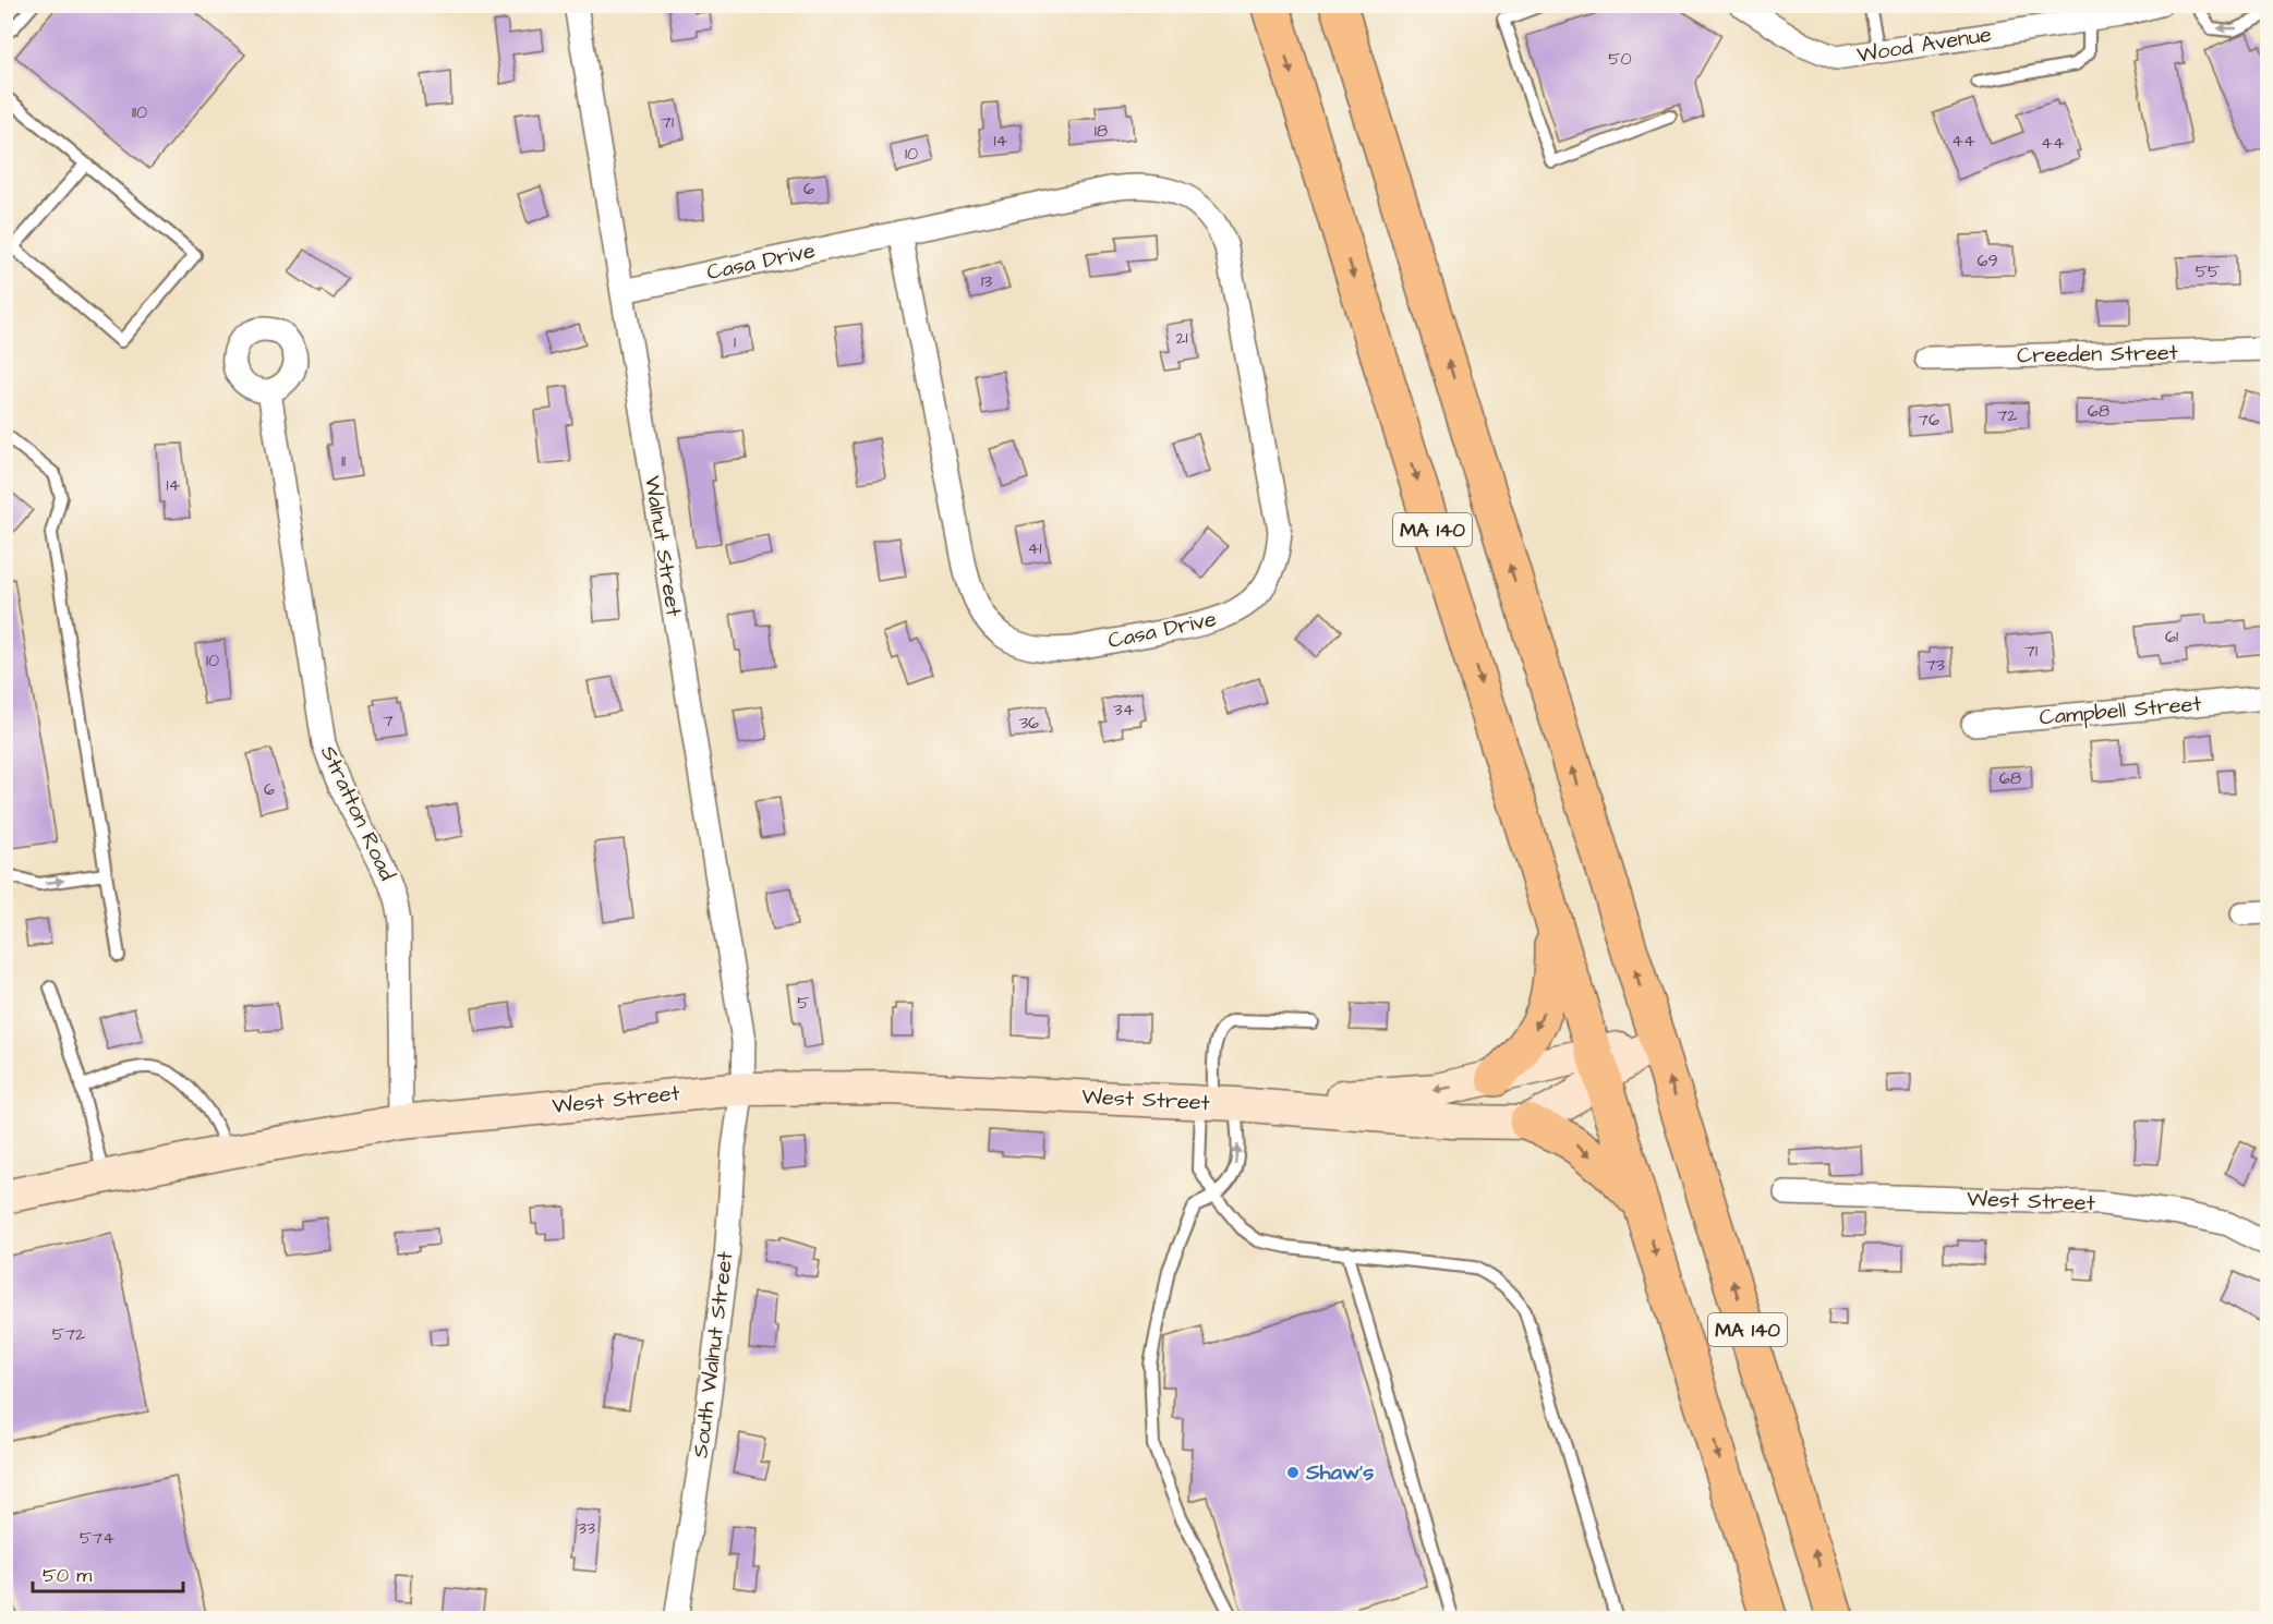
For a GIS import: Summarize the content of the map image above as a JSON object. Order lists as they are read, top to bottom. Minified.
{"streets":{"highway":["MA 140"],"street":["Wood Avenue","Casa Drive","Creeden Street","Walnut Street","Campbell Street","Stratton Road","West Street","South Walnut Street"]},"crossings":[["Casa Drive","Walnut Street"],["MA 140","West Street"],["Walnut Street","West Street"],["Walnut Street","South Walnut Street"],["Stratton Road","West Street"],["West Street","South Walnut Street"]],"places":["Shaw's"],"house_numbers":["50","110","71","18","14","44","44","10","6","69","55","13","21","1","68","72","76","11","14","41","61","71","10","73","34","7","36","68","6","5","572","33","574"],"scale_bar":"50 m"}
